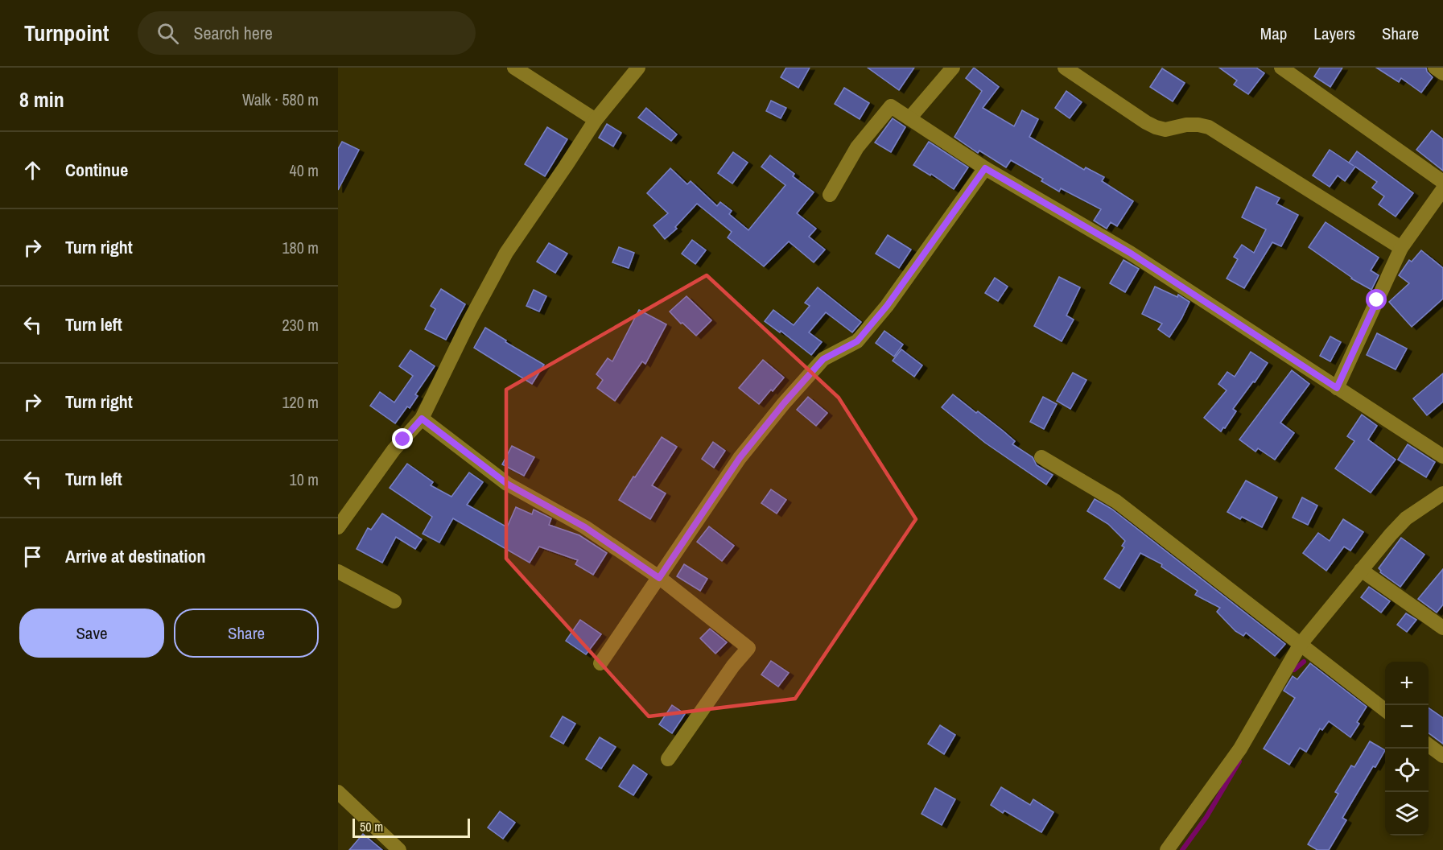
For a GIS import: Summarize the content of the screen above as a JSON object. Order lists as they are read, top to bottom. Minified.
{"scale_bar":"50 m","page":{"header":"Turnpoint","search":"Search here","nav":["Map","Layers","Share"],"heading":["8 min","Walk · 580 m"],"list":[["Continue","40 m"],["Turn right","180 m"],["Turn left","230 m"],["Turn right","120 m"],["Turn left","10 m"],"Arrive at destination"],"buttons":["Save","Share"],"map_buttons":["+","−"],"scale":"50 m"}}
